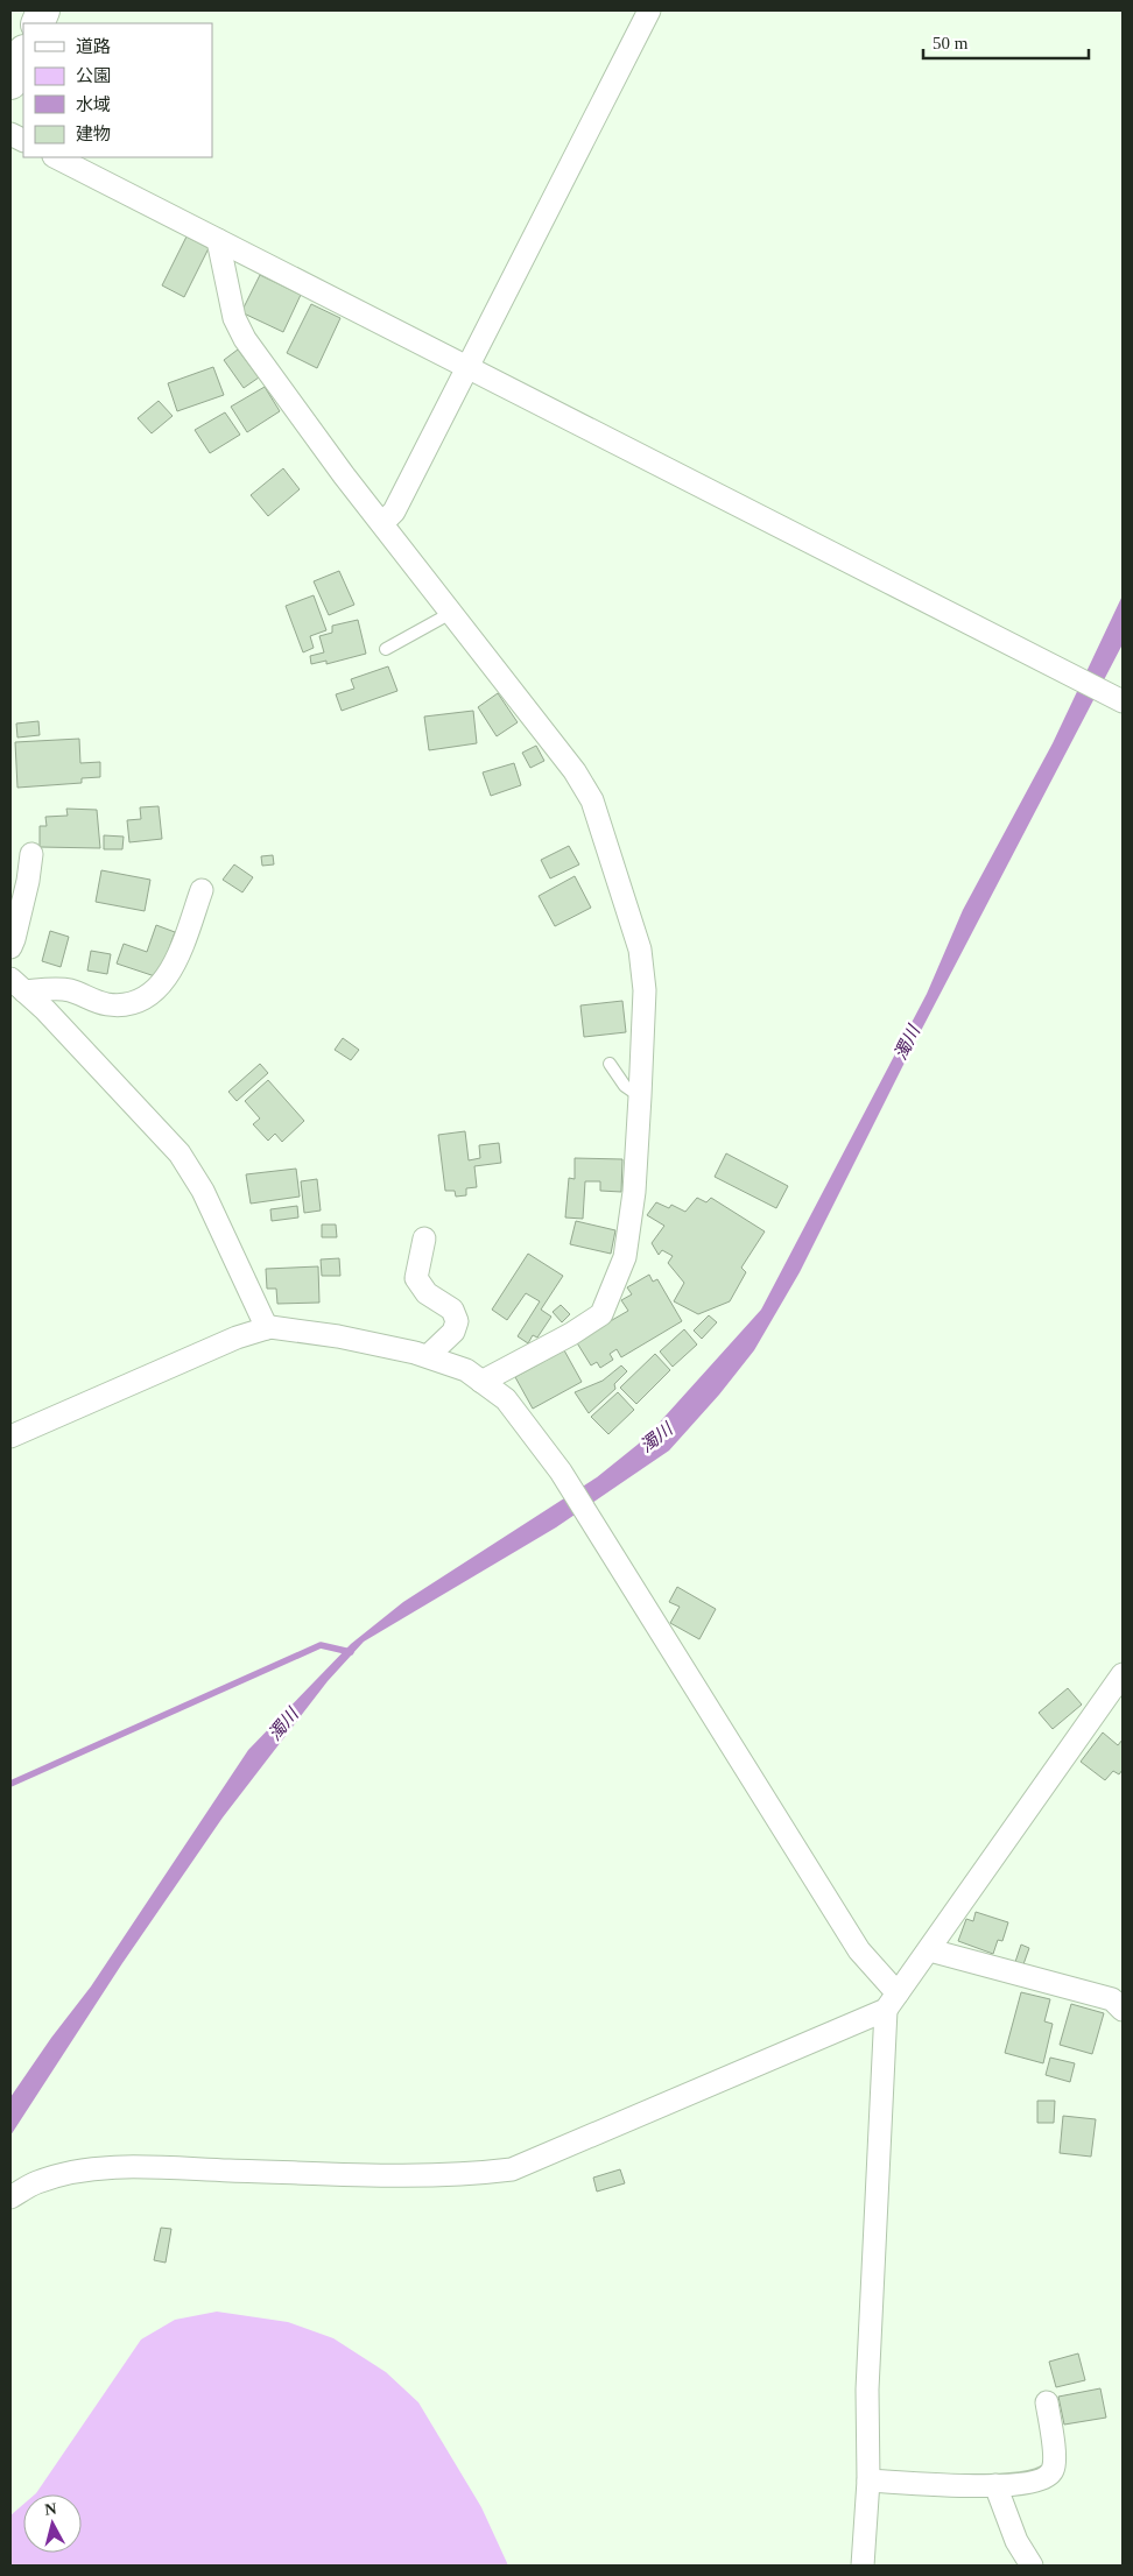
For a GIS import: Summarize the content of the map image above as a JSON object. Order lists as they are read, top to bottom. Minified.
{"water":["濁川"],"legend":["道路","公園","水域","建物"],"scale_bar":"50 m","north":"top"}
